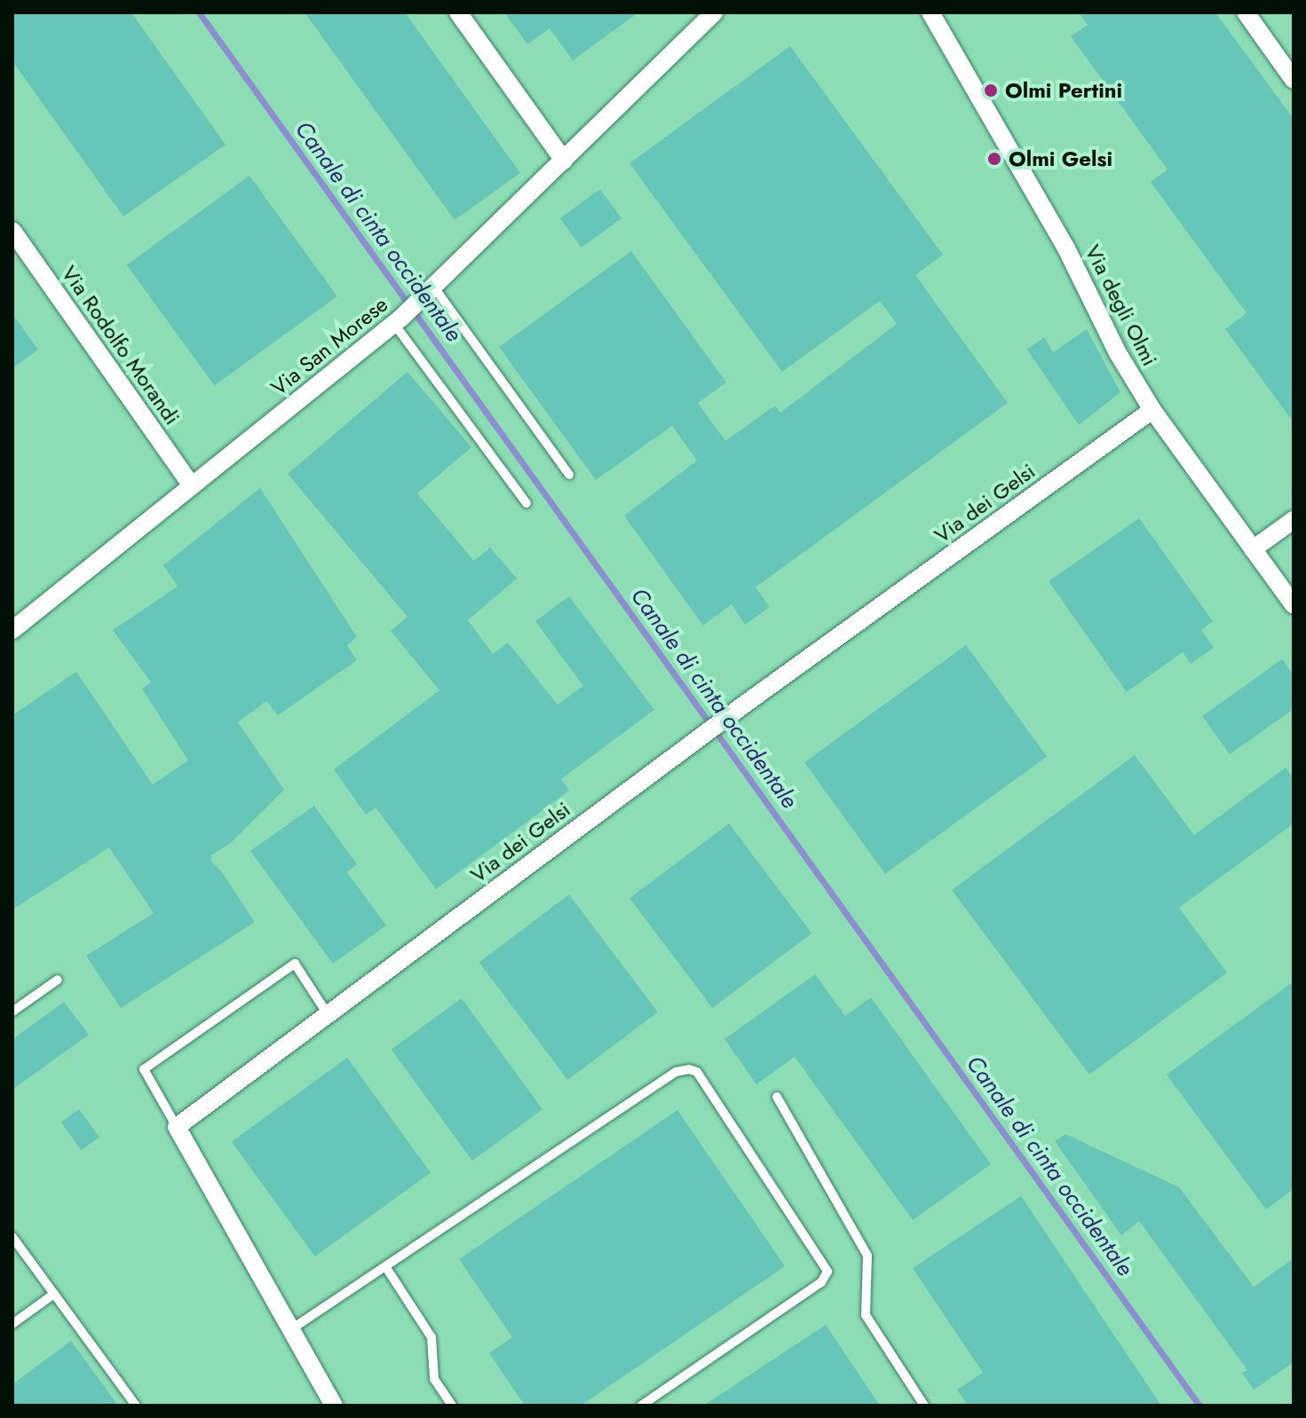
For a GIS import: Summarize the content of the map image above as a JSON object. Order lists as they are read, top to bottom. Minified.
{"streets":{"street":["Via degli Olmi","Via Rodolfo Morandi","Via San Morese","Via dei Gelsi"]},"crossings":[["Via degli Olmi","Via dei Gelsi"],["Via Rodolfo Morandi","Via San Morese"]],"water":["Canale di cinta occidentale"],"places":["Olmi Pertini","Olmi Gelsi"]}
